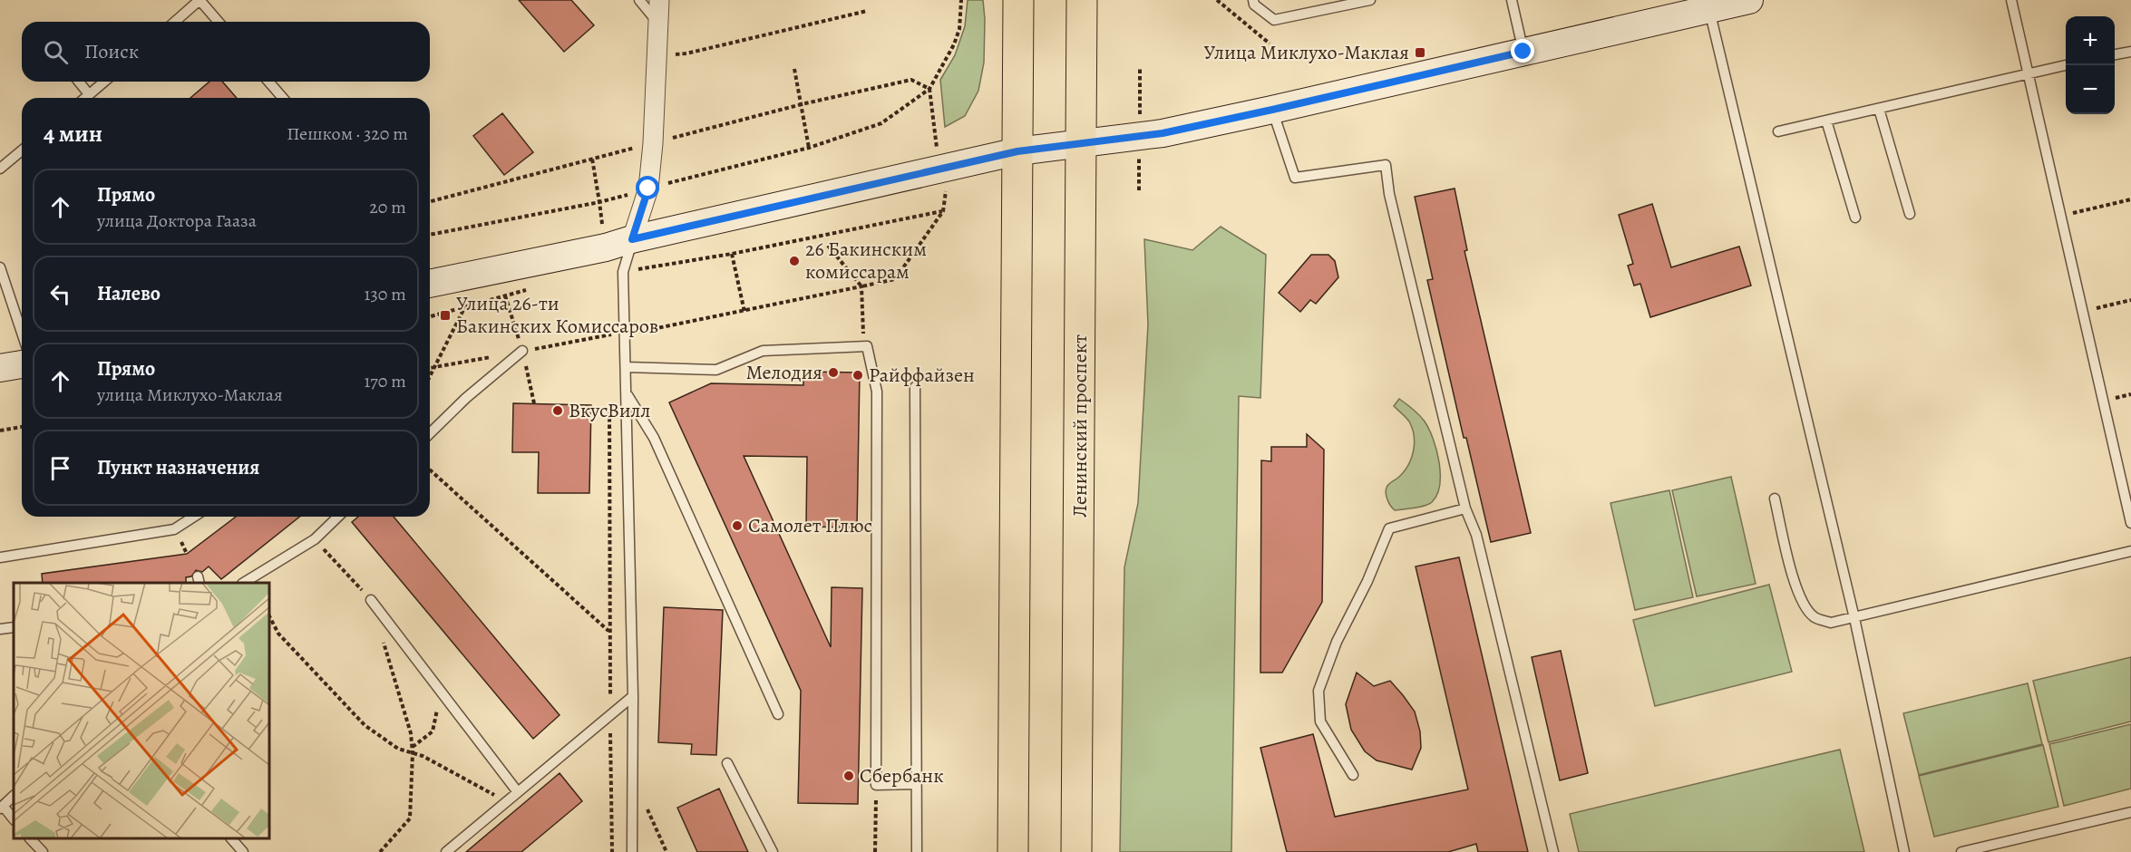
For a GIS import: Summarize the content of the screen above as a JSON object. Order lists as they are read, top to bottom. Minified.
{"streets":{"main road":["Ленинский проспект"]},"places":{"transit":["Улица Миклухо-Маклая","Улица 26-ти Бакинских Комиссаров"],"other":["26 Бакинским комиссарам","Мелодия","Райффайзен","ВкусВилл","Самолет Плюс","Сбербанк"]},"page":{"map_buttons":["+","−"],"search":"Поиск","heading":["4 мин","Пешком · 320 m"],"list":[["Прямо","улица Доктора Гааза","20 m"],["Налево","130 m"],["Прямо","улица Миклухо-Маклая","170 m"],"Пункт назначения"]}}
